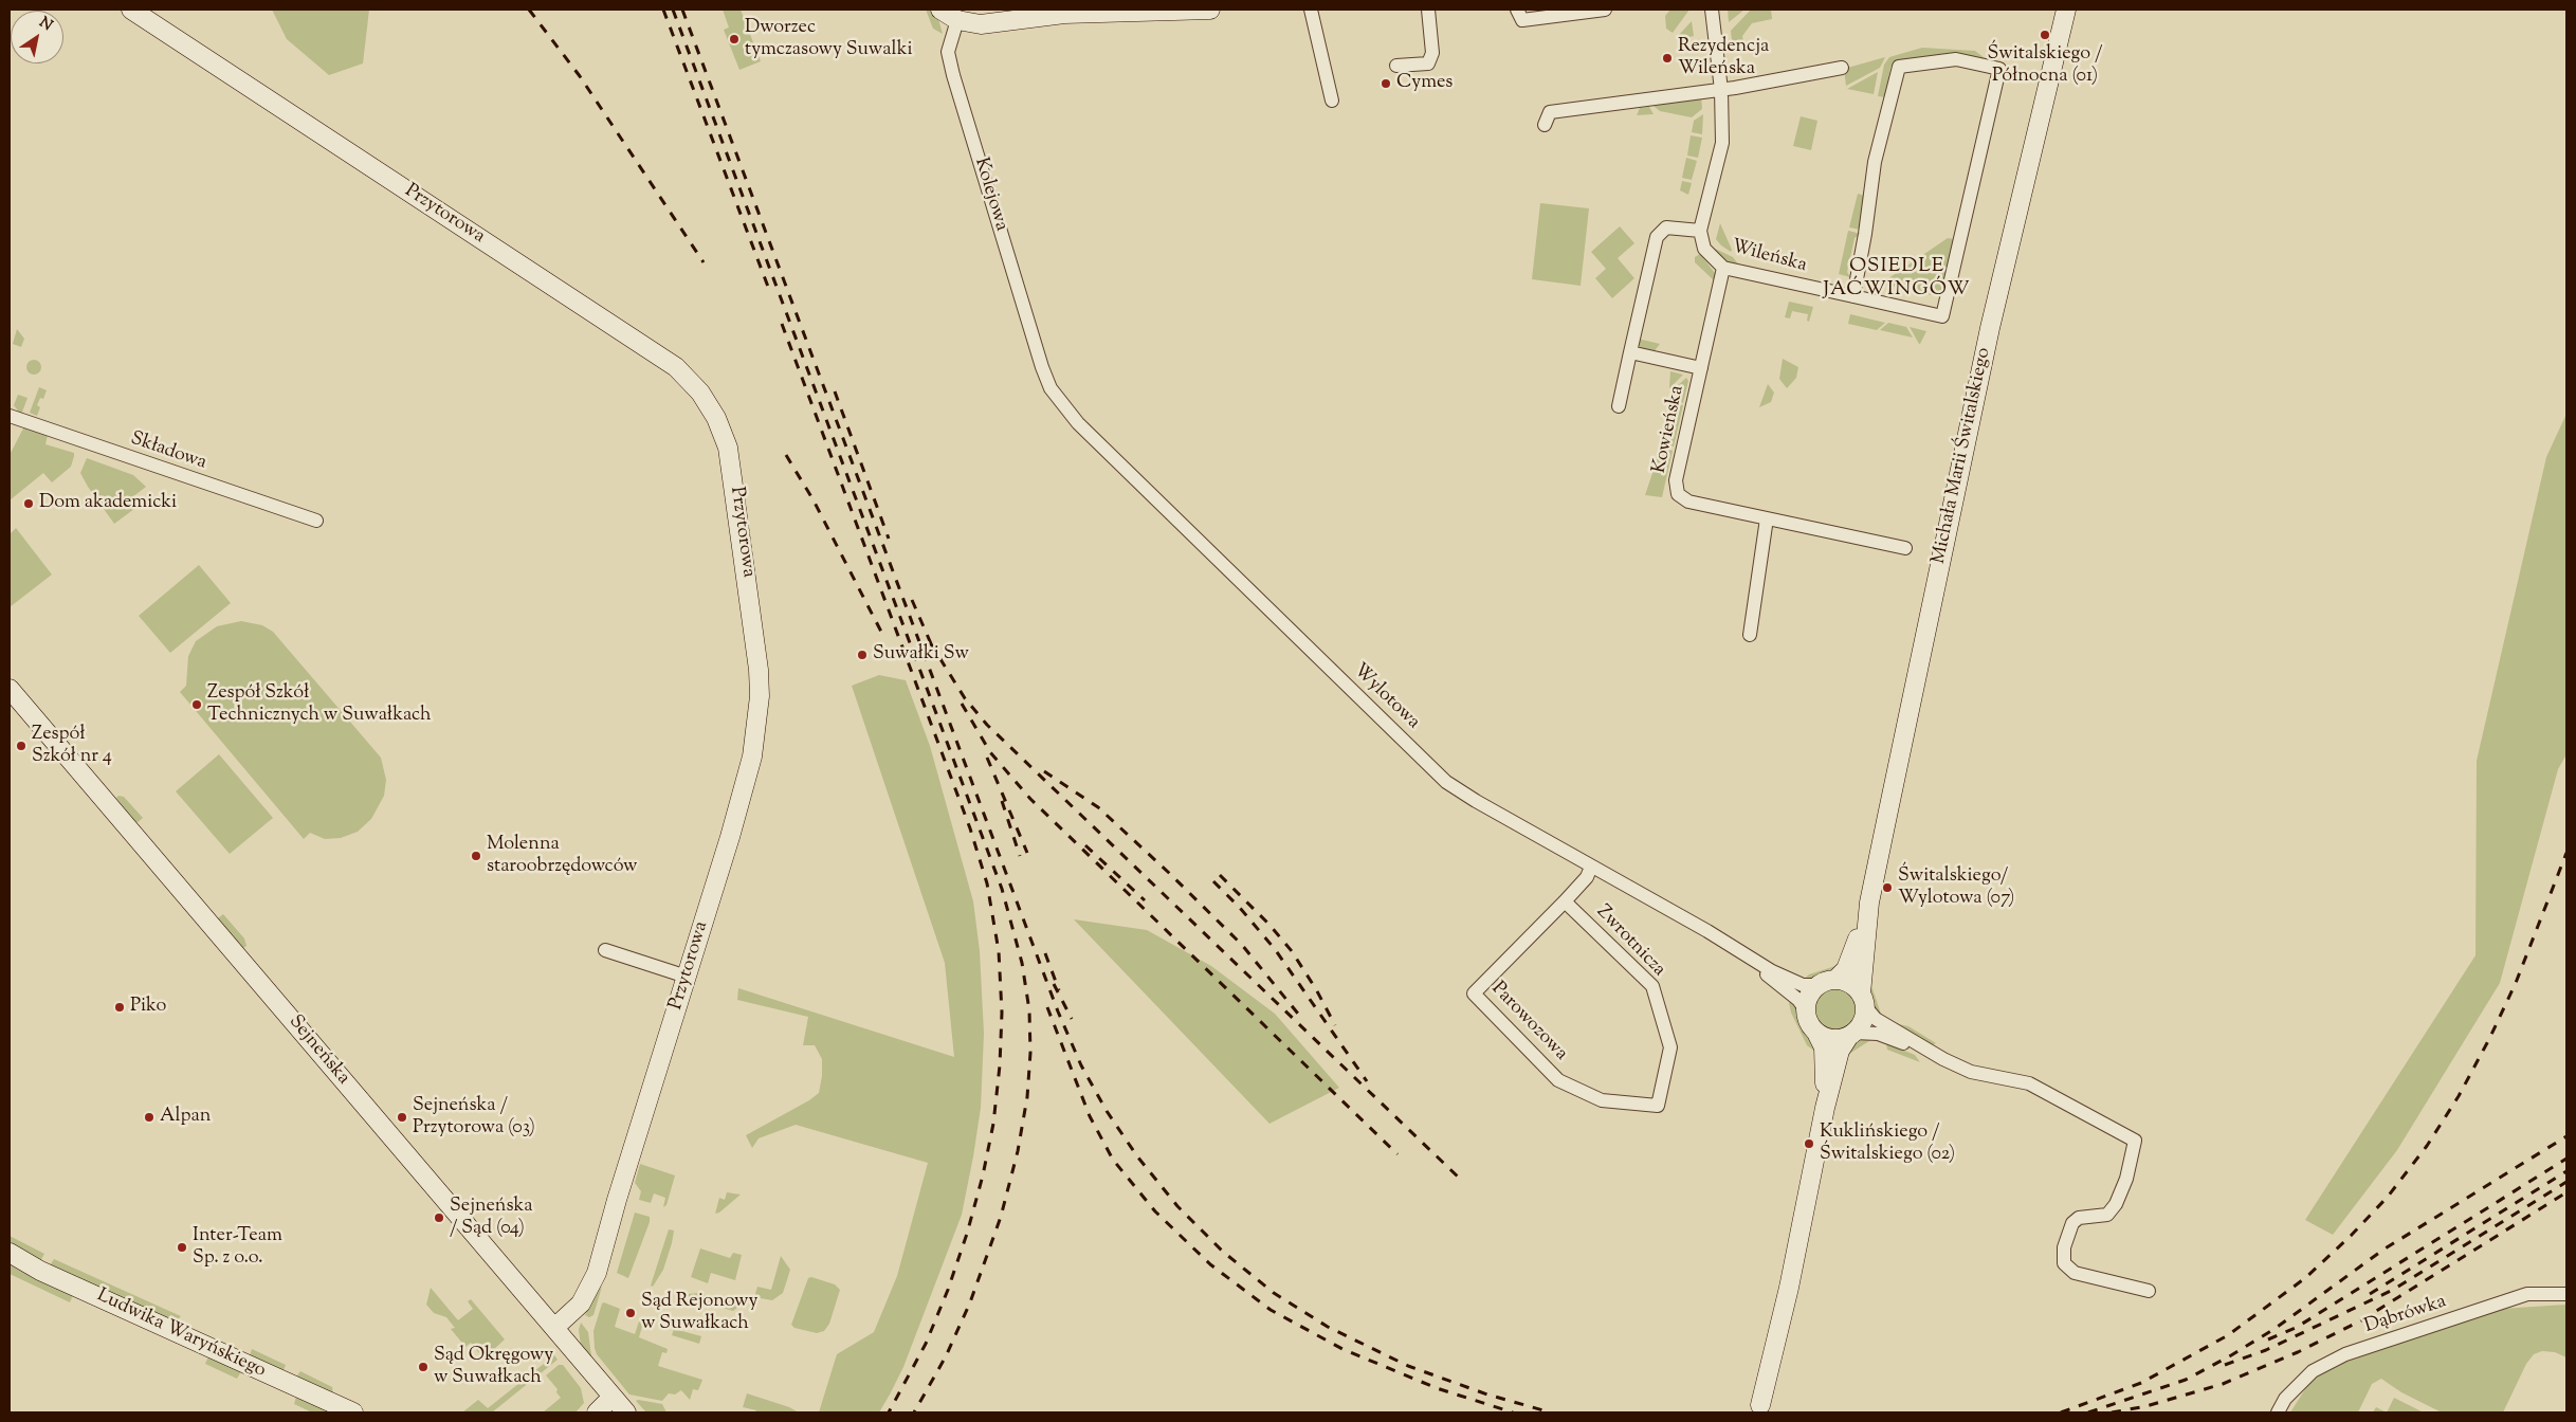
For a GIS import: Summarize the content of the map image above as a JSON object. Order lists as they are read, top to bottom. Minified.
{"streets":{"street":["Kolejowa","Przytorowa","Wileńska","Kowieńska","Składowa","Michała Marii Świtalskiego","Wylotowa","Zwrotnicza","Parowozowa","Sejneńska","Dąbrówka","Ludwika Waryńskiego"]},"crossings":[["Kolejowa","Wylotowa"],["Przytorowa","Sejneńska"],["Wileńska","Kowieńska"],["Michała Marii Świtalskiego","Wylotowa"],["Wylotowa","Parowozowa"],["Zwrotnicza","Parowozowa"]],"districts":["OSIEDLE JAĆWINGÓW"],"places":["Świtalskiego / Północna (01)","Dworzec tymczasowy Suwalki","Rezydencja Wileńska","Cymes","Dom akademicki","Suwałki Sw","Zespół Szkół Technicznych w Suwałkach","Zespół Szkół nr 4","Molenna staroobrzędowców","Świtalskiego/ Wylotowa (07)","Piko","Alpan","Sejneńska / Przytorowa (03)","Kuklińskiego / Świtalskiego (02)","Sejneńska / Sąd (04)","Inter-Team Sp. z o.o.","Sąd Rejonowy w Suwałkach","Sąd Okręgowy w Suwałkach"],"north":"top right"}
